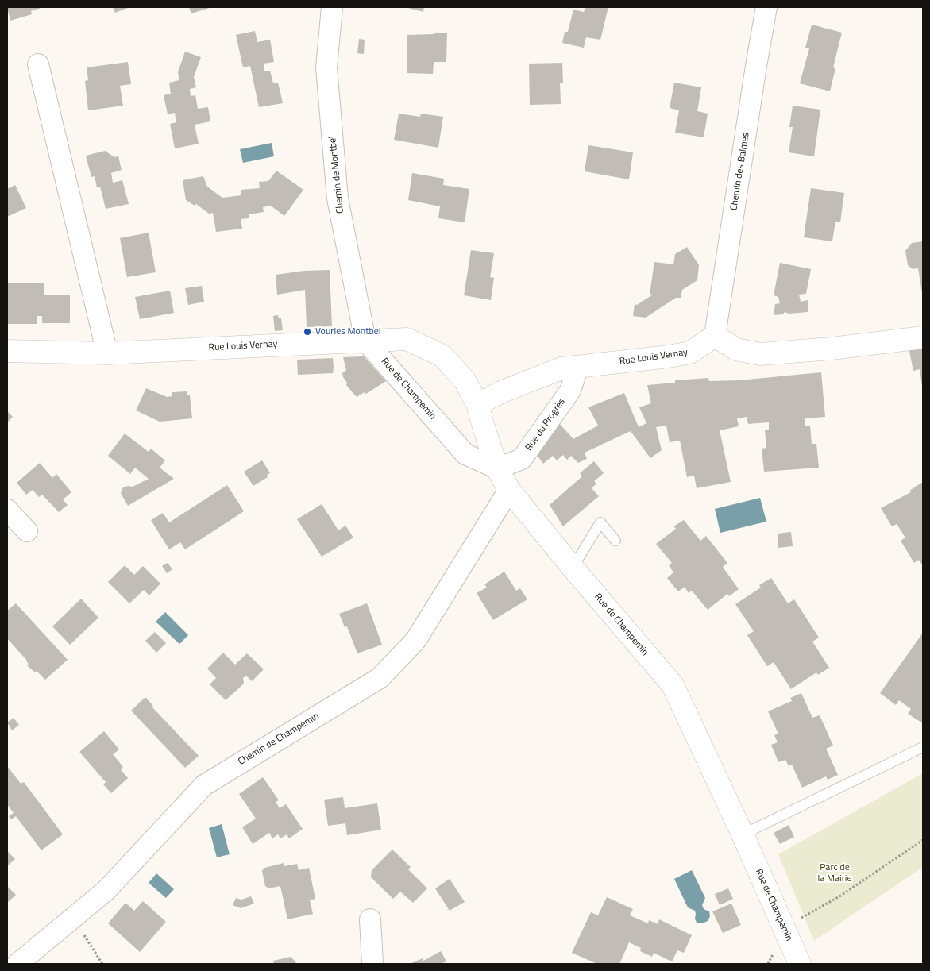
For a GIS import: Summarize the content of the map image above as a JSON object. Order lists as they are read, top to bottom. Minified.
{"streets":{"street":["Chemin des Balmes","Chemin de Montbel","Rue Louis Vernay","Rue de Champemin","Rue du Progrès","Chemin de Champemin"]},"crossings":[["Chemin des Balmes","Rue Louis Vernay"],["Chemin de Montbel","Rue Louis Vernay"],["Chemin de Montbel","Rue de Champemin"],["Rue Louis Vernay","Rue de Champemin"],["Rue Louis Vernay","Rue du Progrès"],["Rue de Champemin","Rue du Progrès"],["Rue de Champemin","Chemin de Champemin"]],"parks":["Parc de la Mairie"],"places":["Vourles Montbel"]}
